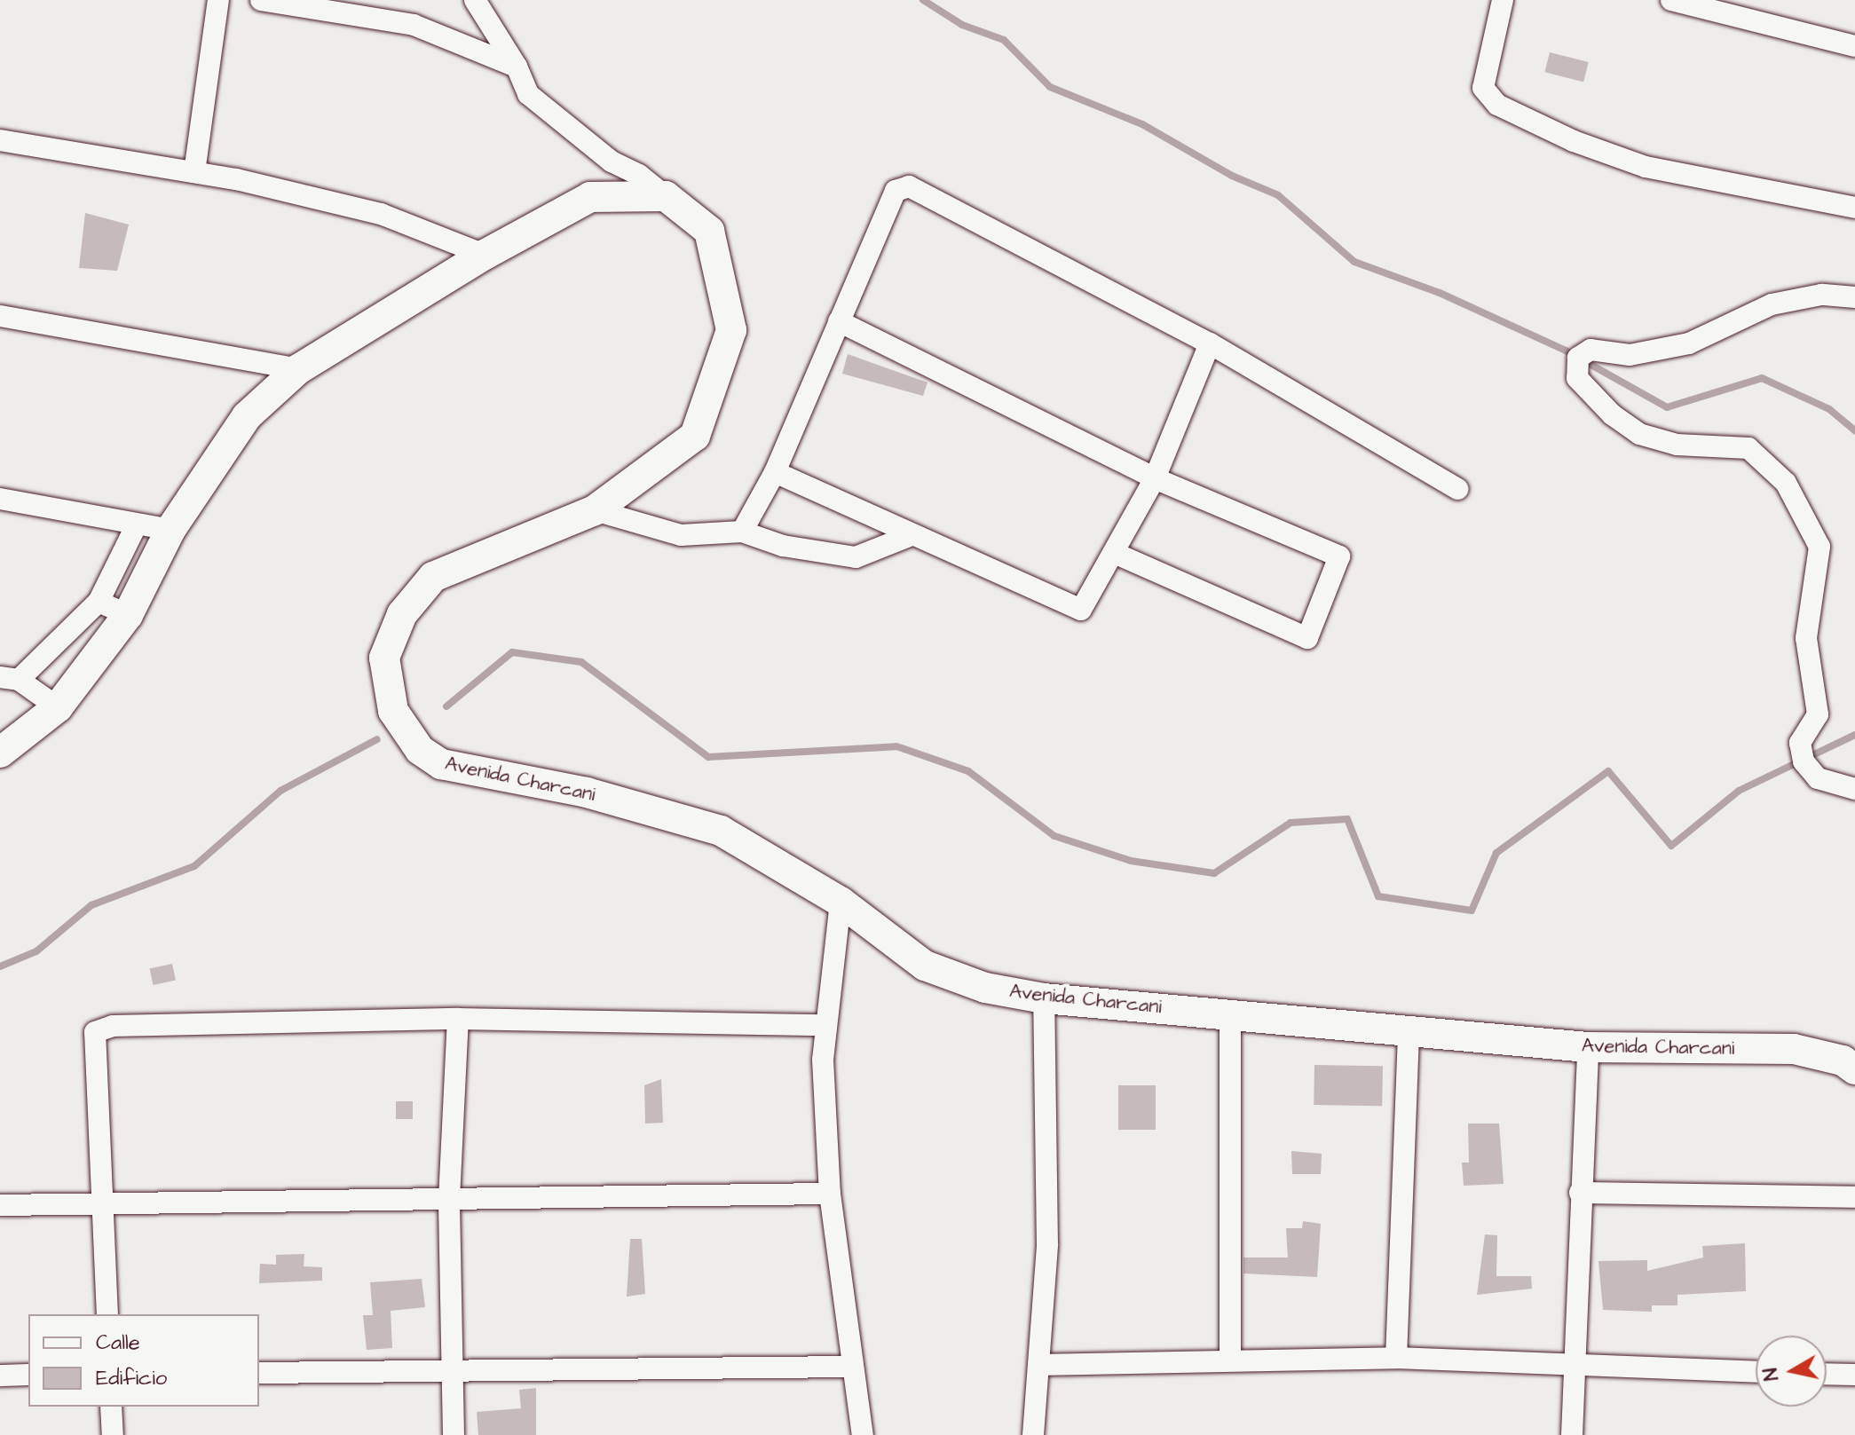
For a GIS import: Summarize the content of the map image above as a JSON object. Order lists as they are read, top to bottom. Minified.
{"streets":{"main road":["Avenida Charcani"]},"legend":["Calle","Edificio"],"north":"left"}
